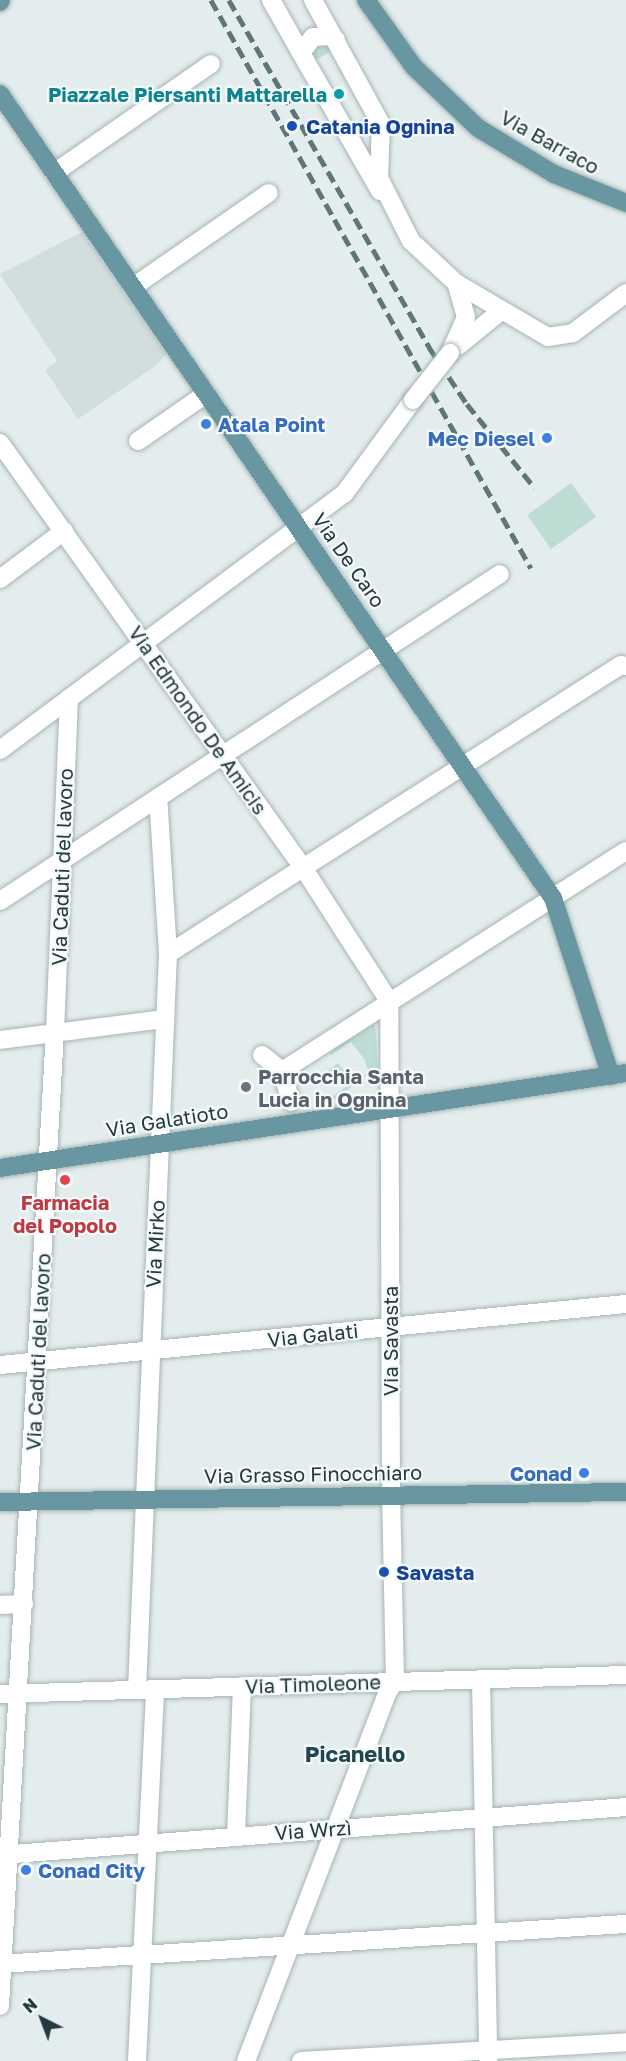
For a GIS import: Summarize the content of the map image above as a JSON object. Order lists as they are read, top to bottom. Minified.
{"streets":{"main road":["Via Barraco","Via De Caro","Via Galatioto","Via Grasso Finocchiaro"],"street":["Via Edmondo De Amicis","Via Caduti del lavoro","Via Mirko","Via Galati","Via Savasta","Via Timoleone","Via Wrzì"]},"crossings":[["Via De Caro","Via Galatioto"],["Via Edmondo De Amicis","Via Savasta"],["Via Caduti del lavoro","Via Galatioto"],["Via Caduti del lavoro","Via Galati"],["Via Caduti del lavoro","Via Grasso Finocchiaro"],["Via Caduti del lavoro","Via Timoleone"],["Via Caduti del lavoro","Via Wrzì"],["Via Galatioto","Via Mirko"],["Via Galatioto","Via Savasta"],["Via Mirko","Via Galati"],["Via Mirko","Via Grasso Finocchiaro"],["Via Mirko","Via Timoleone"],["Via Galati","Via Savasta"],["Via Savasta","Via Grasso Finocchiaro"],["Via Savasta","Via Timoleone"]],"districts":["Picanello"],"places":["Piazzale Piersanti Mattarella","Catania Ognina","Atala Point","Mec Diesel","Parrocchia Santa Lucia in Ognina","Farmacia del Popolo","Conad","Savasta","Conad City"],"north":"top left"}
